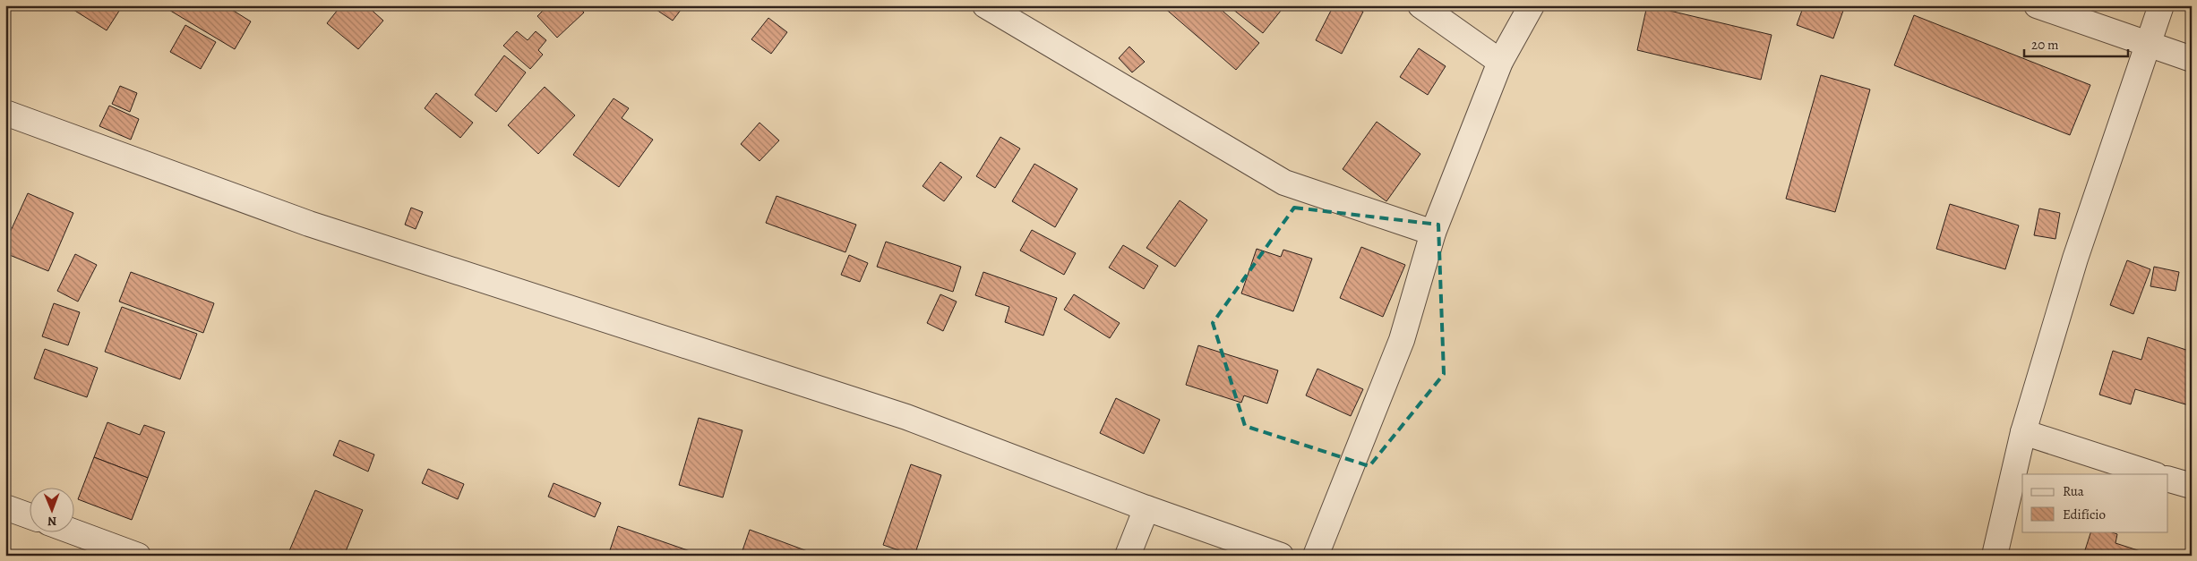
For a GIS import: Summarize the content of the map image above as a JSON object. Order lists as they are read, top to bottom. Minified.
{"legend":["Rua","Edifício"],"scale_bar":"20 m","north":"bottom"}
